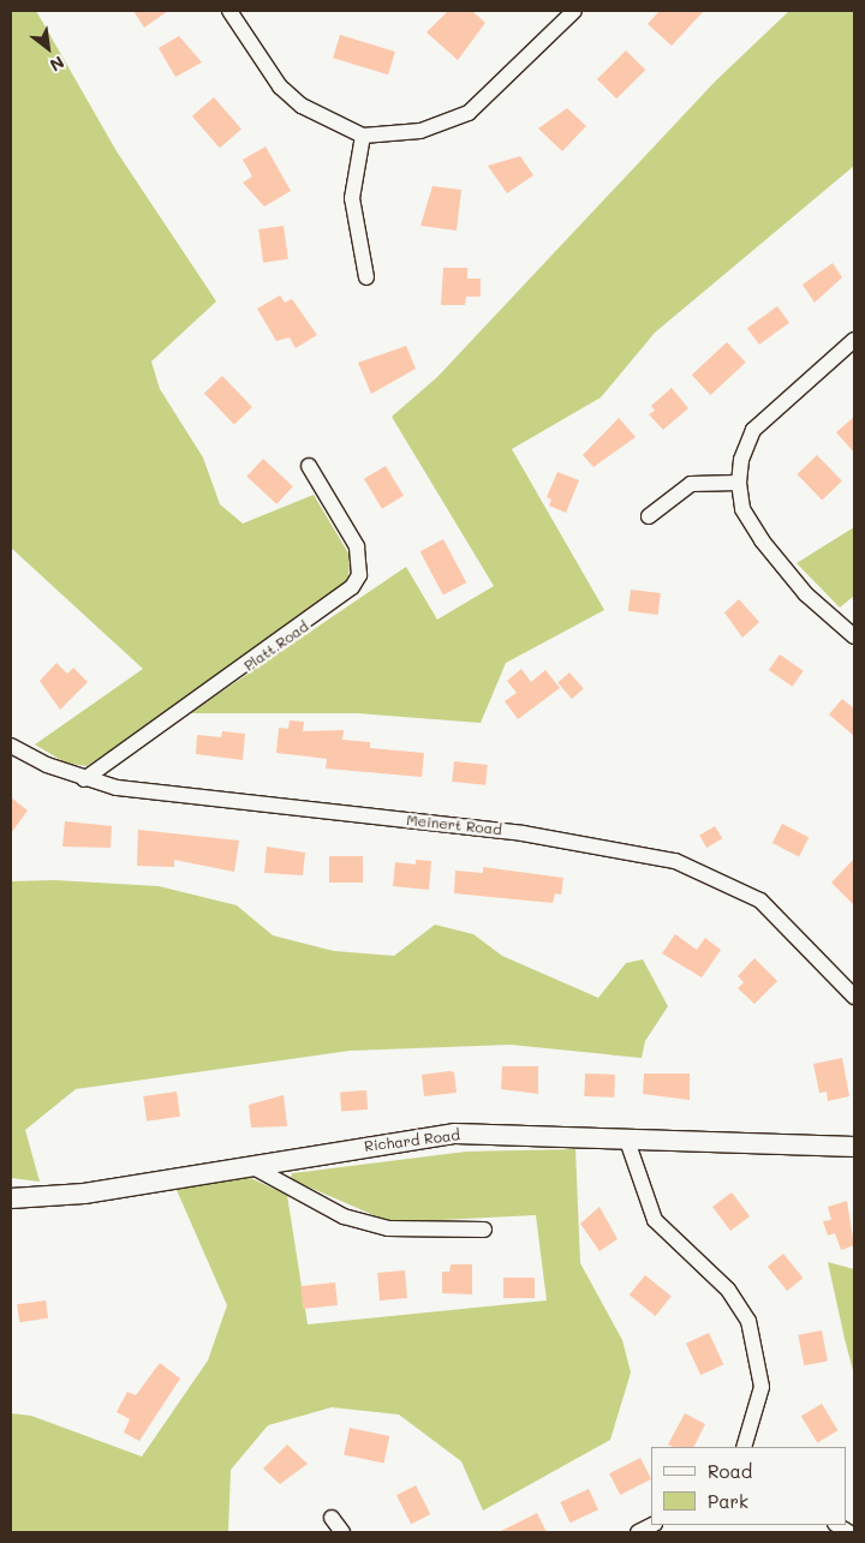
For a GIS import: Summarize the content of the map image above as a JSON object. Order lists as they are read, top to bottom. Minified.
{"streets":{"street":["Platt Road","Meinert Road","Richard Road"]},"crossings":[["Platt Road","Meinert Road"]],"legend":["Road","Park"],"north":"bottom right"}
